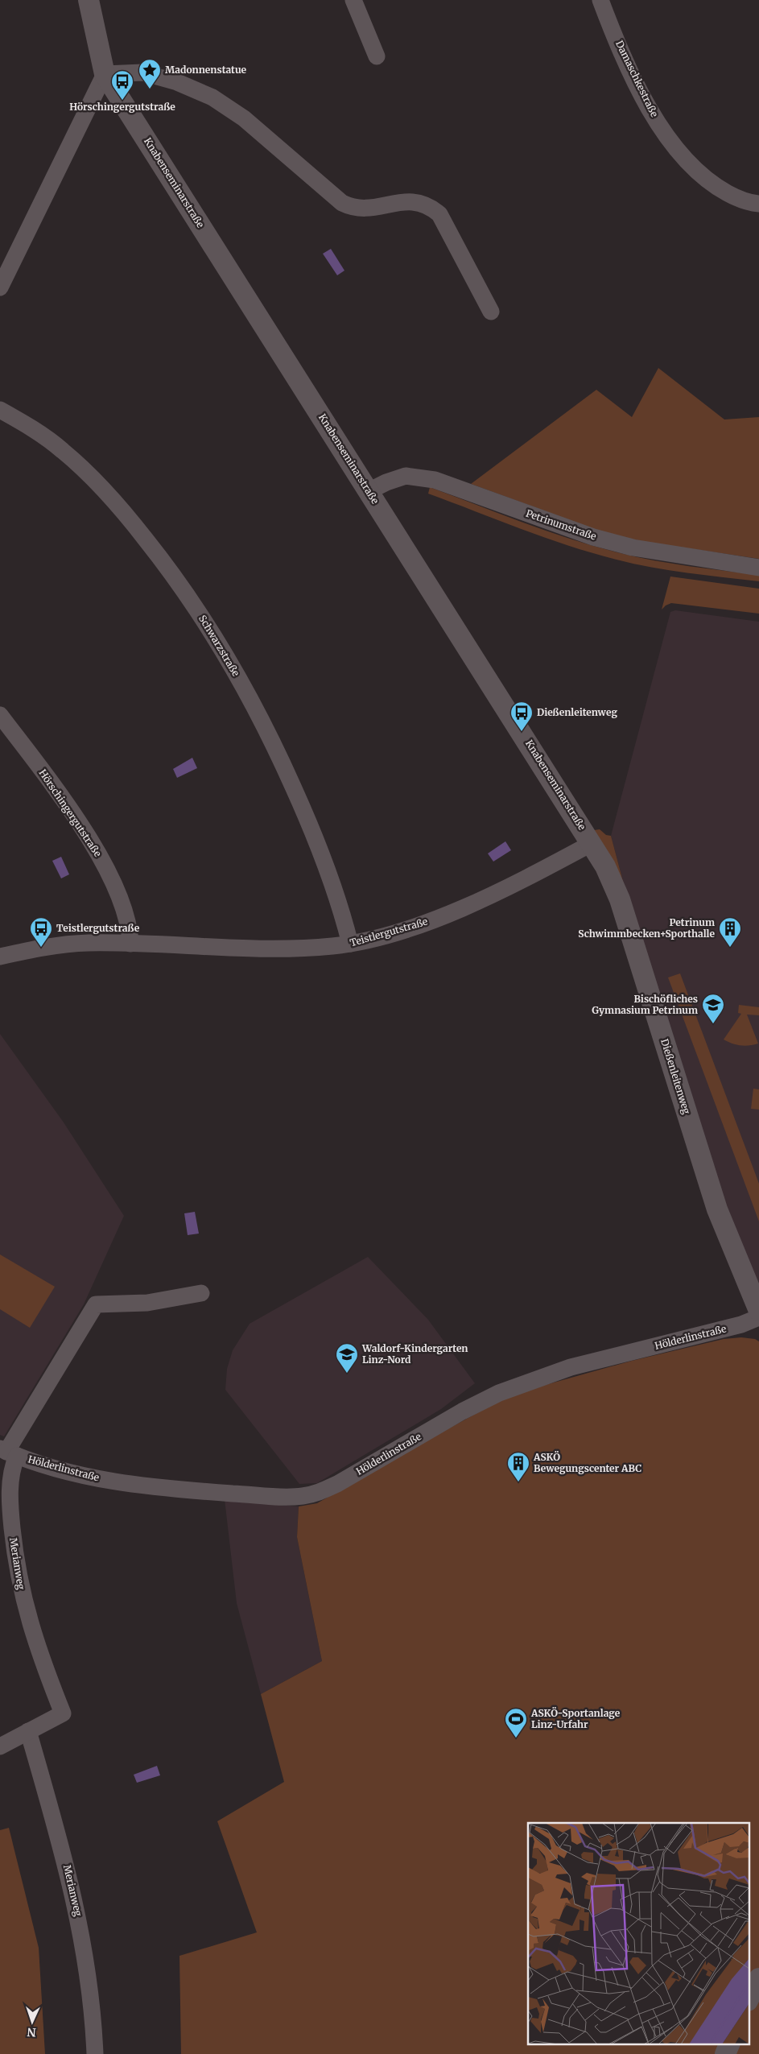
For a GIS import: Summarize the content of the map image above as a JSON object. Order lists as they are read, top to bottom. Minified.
{"streets":{"street":["Damaschkestraße","Knabenseminarstraße","Petrinumstraße","Schwarzstraße","Hörschingergutstraße","Teistlergutstraße","Dießenleitenweg","Hölderlinstraße","Merianweg"]},"crossings":[["Knabenseminarstraße","Petrinumstraße"],["Knabenseminarstraße","Teistlergutstraße"],["Knabenseminarstraße","Dießenleitenweg"],["Schwarzstraße","Teistlergutstraße"],["Hörschingergutstraße","Teistlergutstraße"],["Teistlergutstraße","Dießenleitenweg"],["Hölderlinstraße","Merianweg"]],"places":{"place":["Madonnenstatue"],"bus stop":["Hörschingergutstraße","Dießenleitenweg","Teistlergutstraße"],"building":["Petrinum Schwimmbecken+Sporthalle","ASKÖ Bewegungscenter ABC"],"school or university":["Bischöfliches Gymnasium Petrinum","Waldorf-Kindergarten Linz-Nord"],"sports":["ASKÖ-Sportanlage Linz-Urfahr"]},"north":"bottom"}
